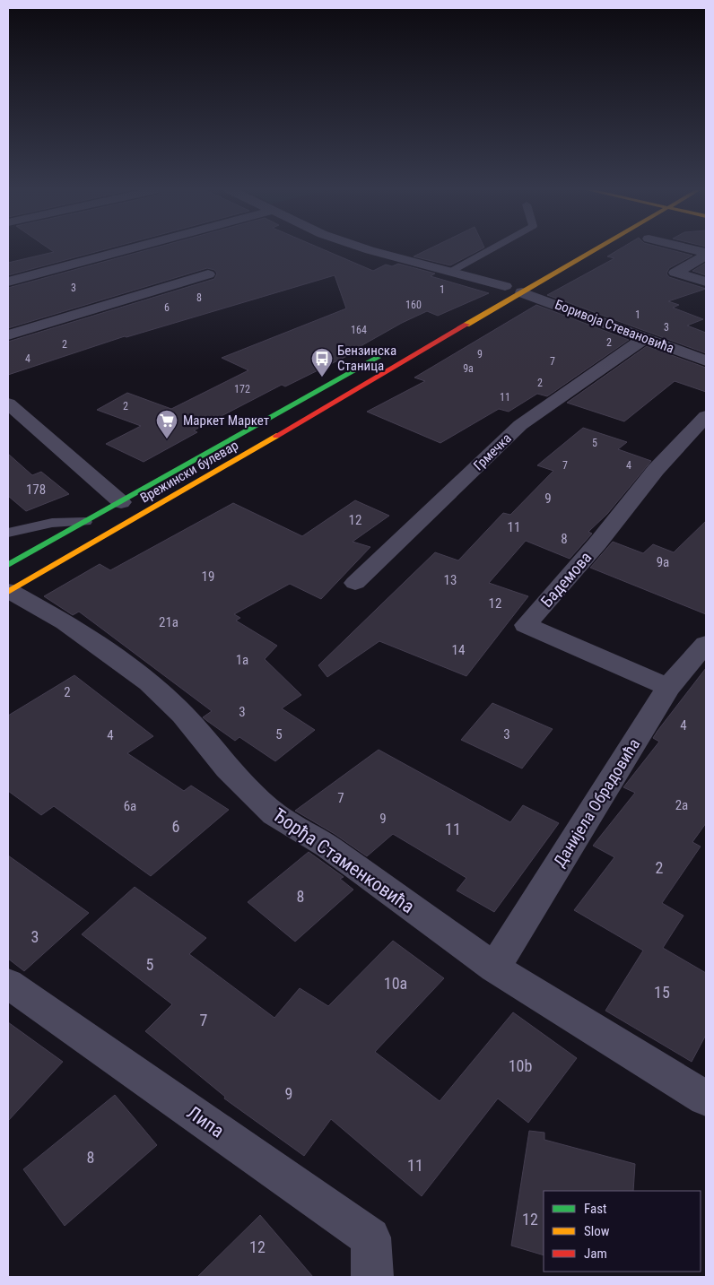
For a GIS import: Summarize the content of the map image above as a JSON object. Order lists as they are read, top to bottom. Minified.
{"streets":{"main road":["Врежински булевар"],"street":["Боривоја Стевановића","Грмечка","Бадемова","Данијела Обрадовића","Ђорђа Стаменковића","Липа"]},"crossings":[["Боривоја Стевановића","Грмечка"],["Боривоја Стевановића","Врежински булевар"],["Врежински булевар","Ђорђа Стаменковића"],["Бадемова","Данијела Обрадовића"],["Данијела Обрадовића","Ђорђа Стаменковића"]],"places":{"bus stop":["Бензинска Станица"],"supermarket":["Маркет Маркет"]},"house_numbers":["3","1","8","160","6","1","3","164","2","2","9","4","7","9a","2","172","11","2","5","7","4","178","9","12","11","8","9a","19","13","12","21a","14","1a","2","3","4","5","3","4","7","2a","6a","9","6","11","2","8","3","5","10a","15","7","10b","9","8","11","12","12"],"legend":["Fast","Slow","Jam"]}
